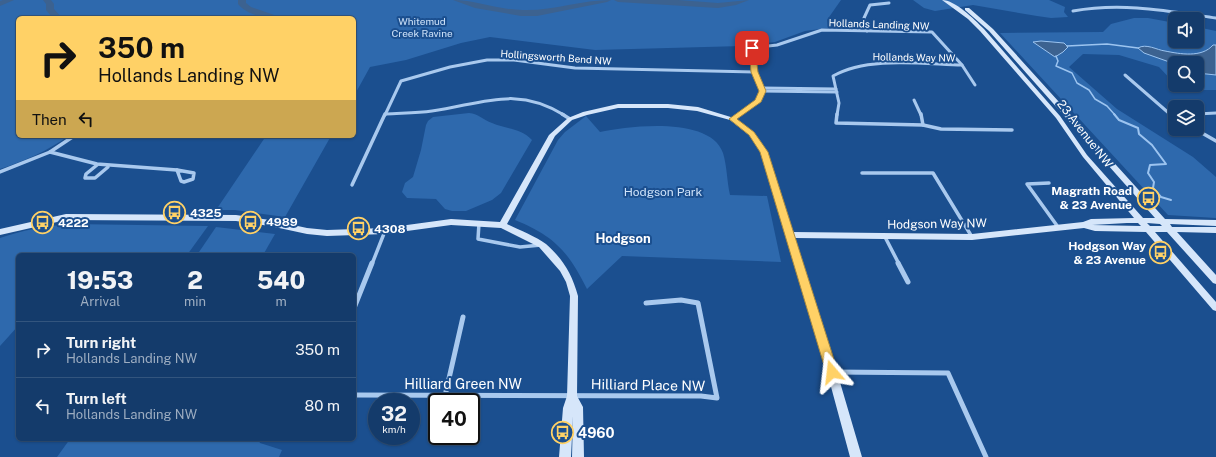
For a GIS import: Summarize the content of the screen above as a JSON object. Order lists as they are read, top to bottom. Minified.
{"streets":{"street":["Hollands Landing NW","Hollingsworth Bend NW","Hollands Way NW","23 Avenue NW","Hodgson Way NW","Hilliard Green NW","Hilliard Place NW"]},"crossings":[["Hollands Landing NW","Hollingsworth Bend NW"],["Hollands Landing NW","Hollands Way NW"],["23 Avenue NW","Hodgson Way NW"],["Hilliard Green NW","Hilliard Place NW"]],"districts":["Hodgson"],"parks":["Whitemud Creek Ravine","Hodgson Park"],"places":{"bus stop":["Magrath Road & 23 Avenue","4325","4989","4222","4308","Hodgson Way & 23 Avenue","4960"]},"page":{"turn":["350 m","Hollands Landing NW"],"then":"Then","eta":["19:53","Arrival","2","min","540","m"],"list":[{"name":"Turn right","note":"Hollands Landing NW","value":"350 m"},{"name":"Turn left","note":"Hollands Landing NW","value":"80 m"}],"speed":"32 km/h","limit":"40"}}
